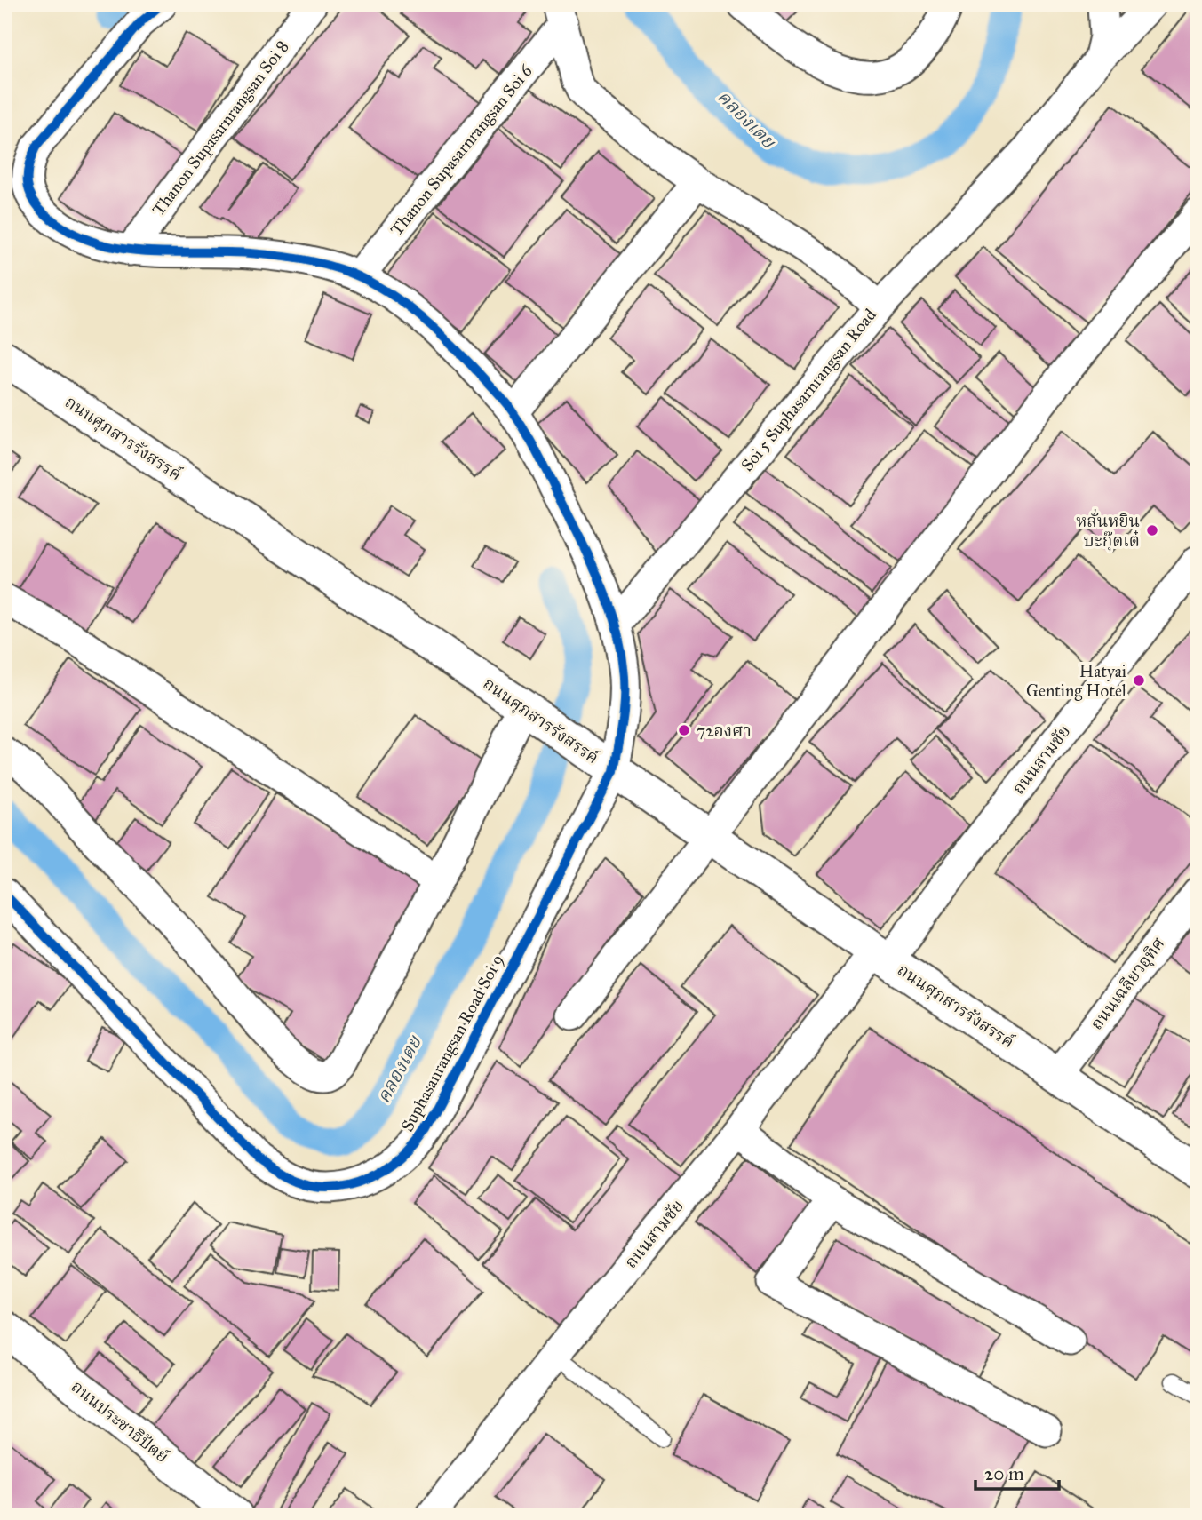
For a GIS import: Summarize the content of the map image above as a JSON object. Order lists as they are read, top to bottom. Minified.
{"streets":{"street":["Thanon Supasarnrangsan Soi 8","Thanon Supasarnrangsan Soi 6","Soi 5 Suphasarnrangsan Road","ถนนศุภสารรังสรรค์","ถนนสามชัย","ถนนเฉลียวอุทิศ","Suphasanrangsan Road Soi 9","ถนนประชาธิปัตย์"]},"crossings":[["Thanon Supasarnrangsan Soi 6","Soi 5 Suphasarnrangsan Road"],["ถนนศุภสารรังสรรค์","ถนนสามชัย"],["ถนนศุภสารรังสรรค์","ถนนเฉลียวอุทิศ"],["ถนนศุภสารรังสรรค์","Suphasanrangsan Road Soi 9"]],"water":["คลองเตย"],"places":["หลั่นหยิน บะกุ๊ดเต๋","Hatyai Genting Hotel","72องศา"],"scale_bar":"20 m"}
